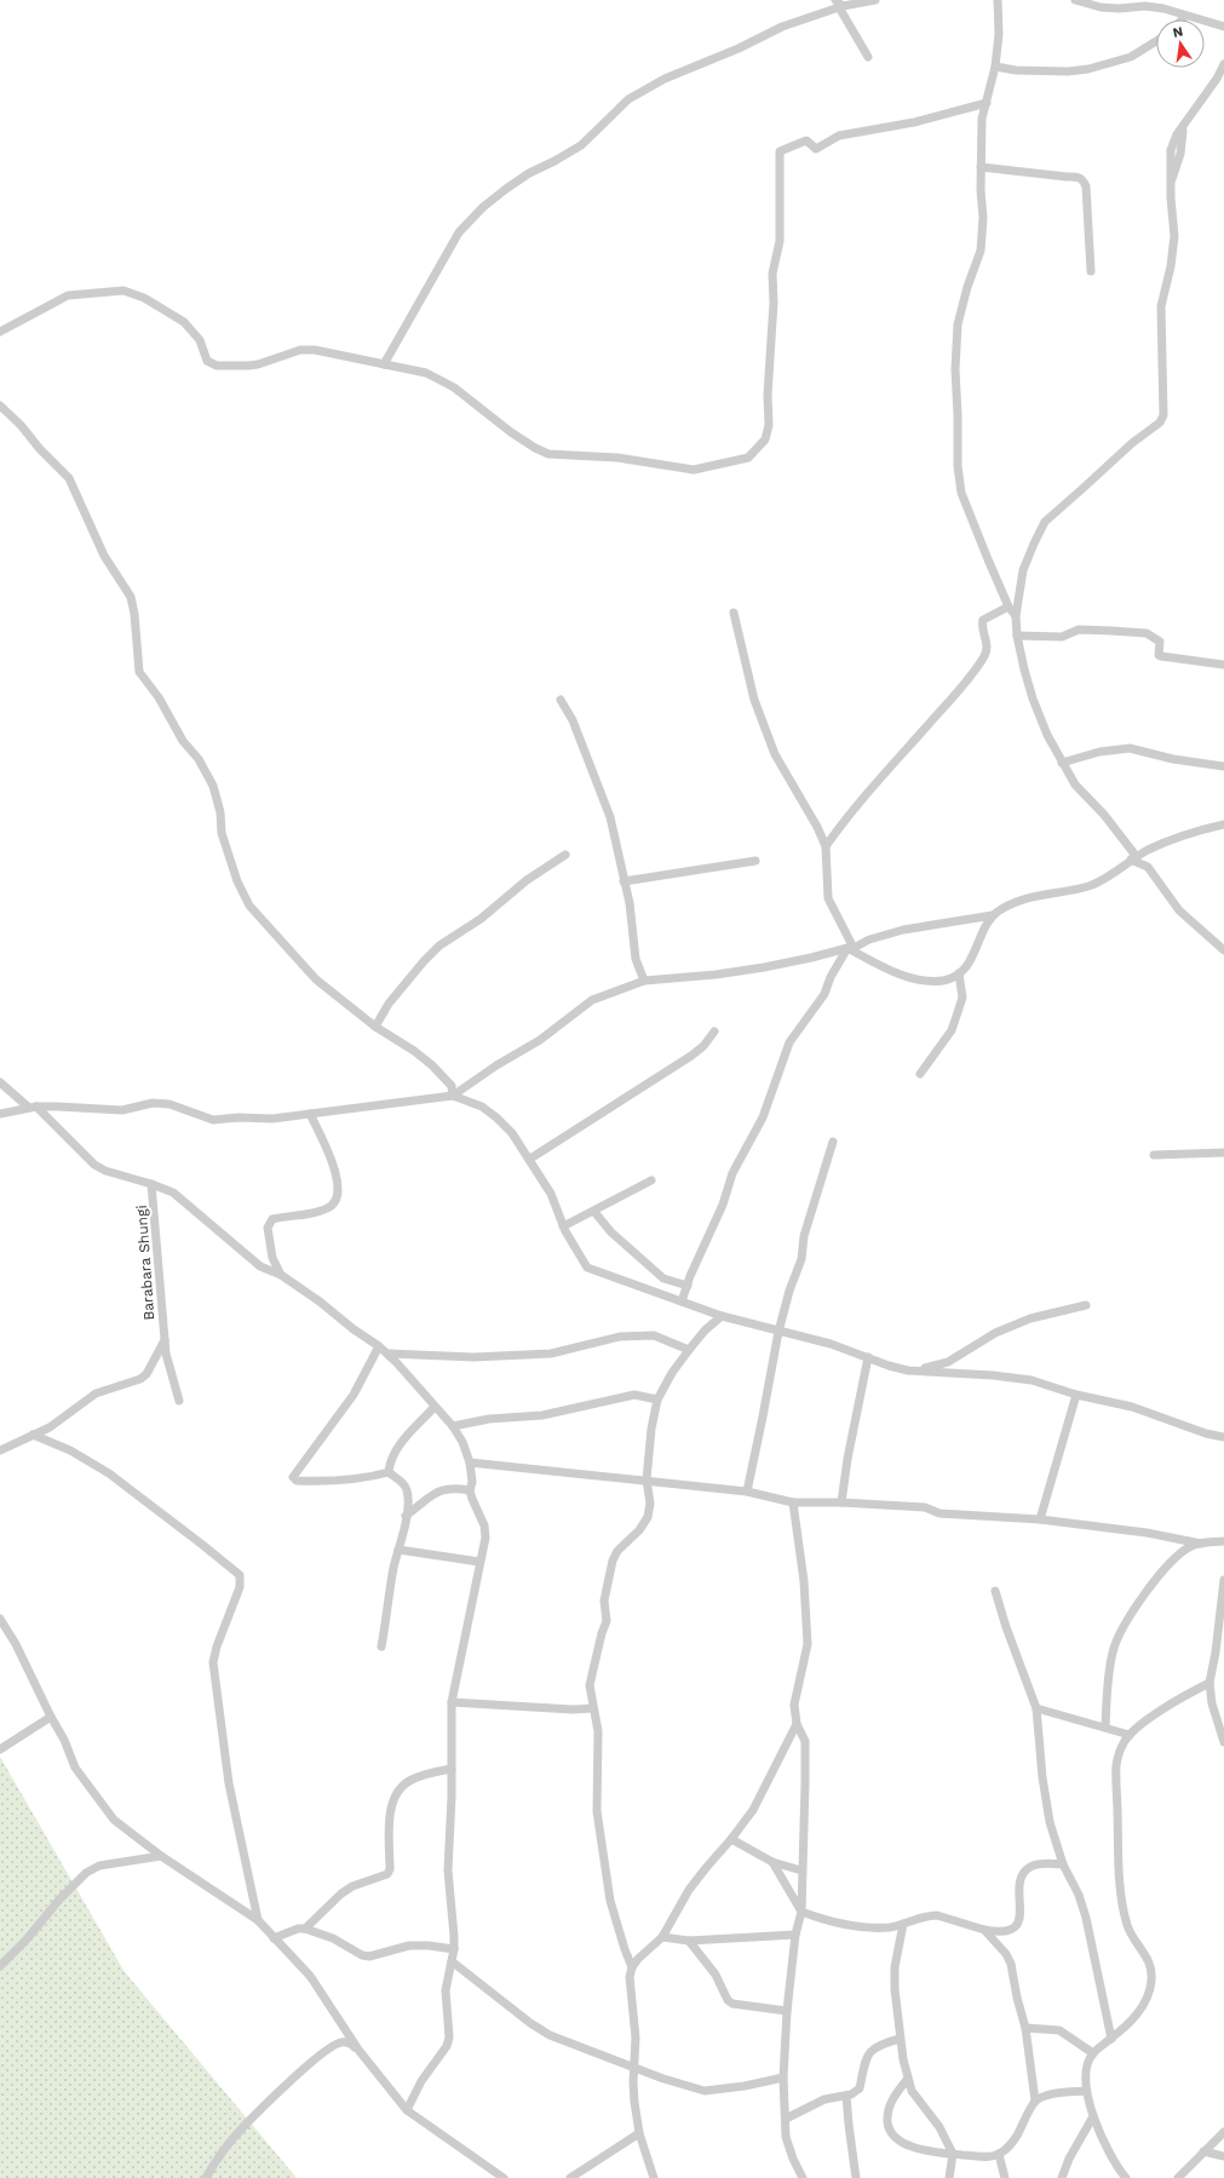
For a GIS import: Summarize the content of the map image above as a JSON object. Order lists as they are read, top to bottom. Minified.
{"streets":{"street":["Barabara Shungi"]},"north":"top"}
